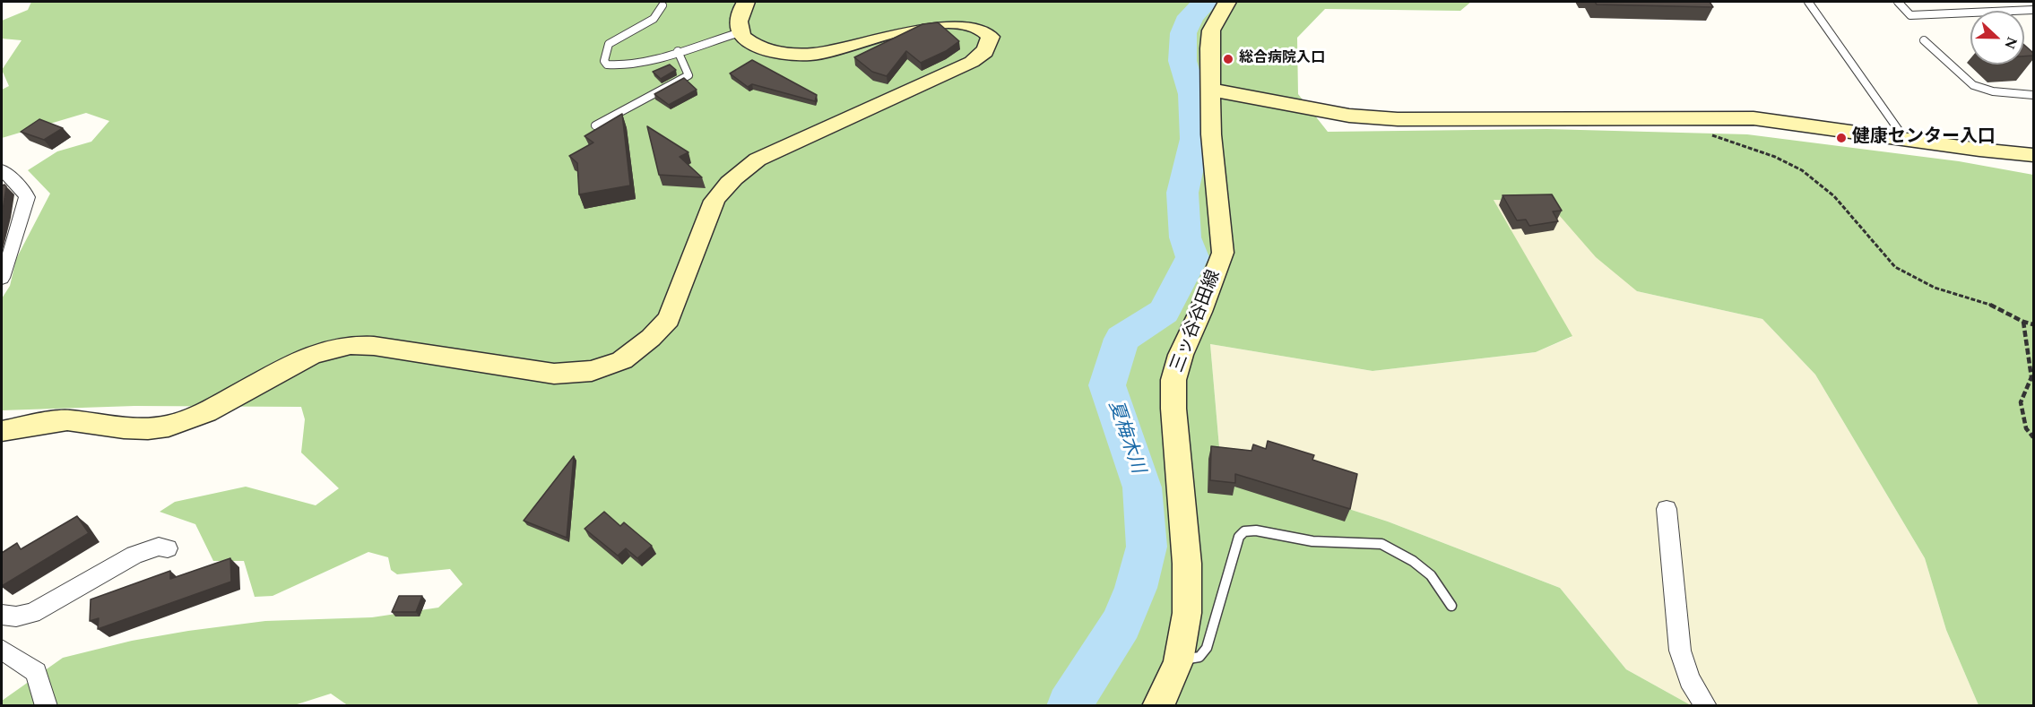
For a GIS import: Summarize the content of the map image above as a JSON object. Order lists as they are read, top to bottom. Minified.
{"streets":{"street":["三ッ谷谷田線"]},"water":["夏梅木川"],"places":["総合病院入口","健康センター入口"],"north":"right"}
